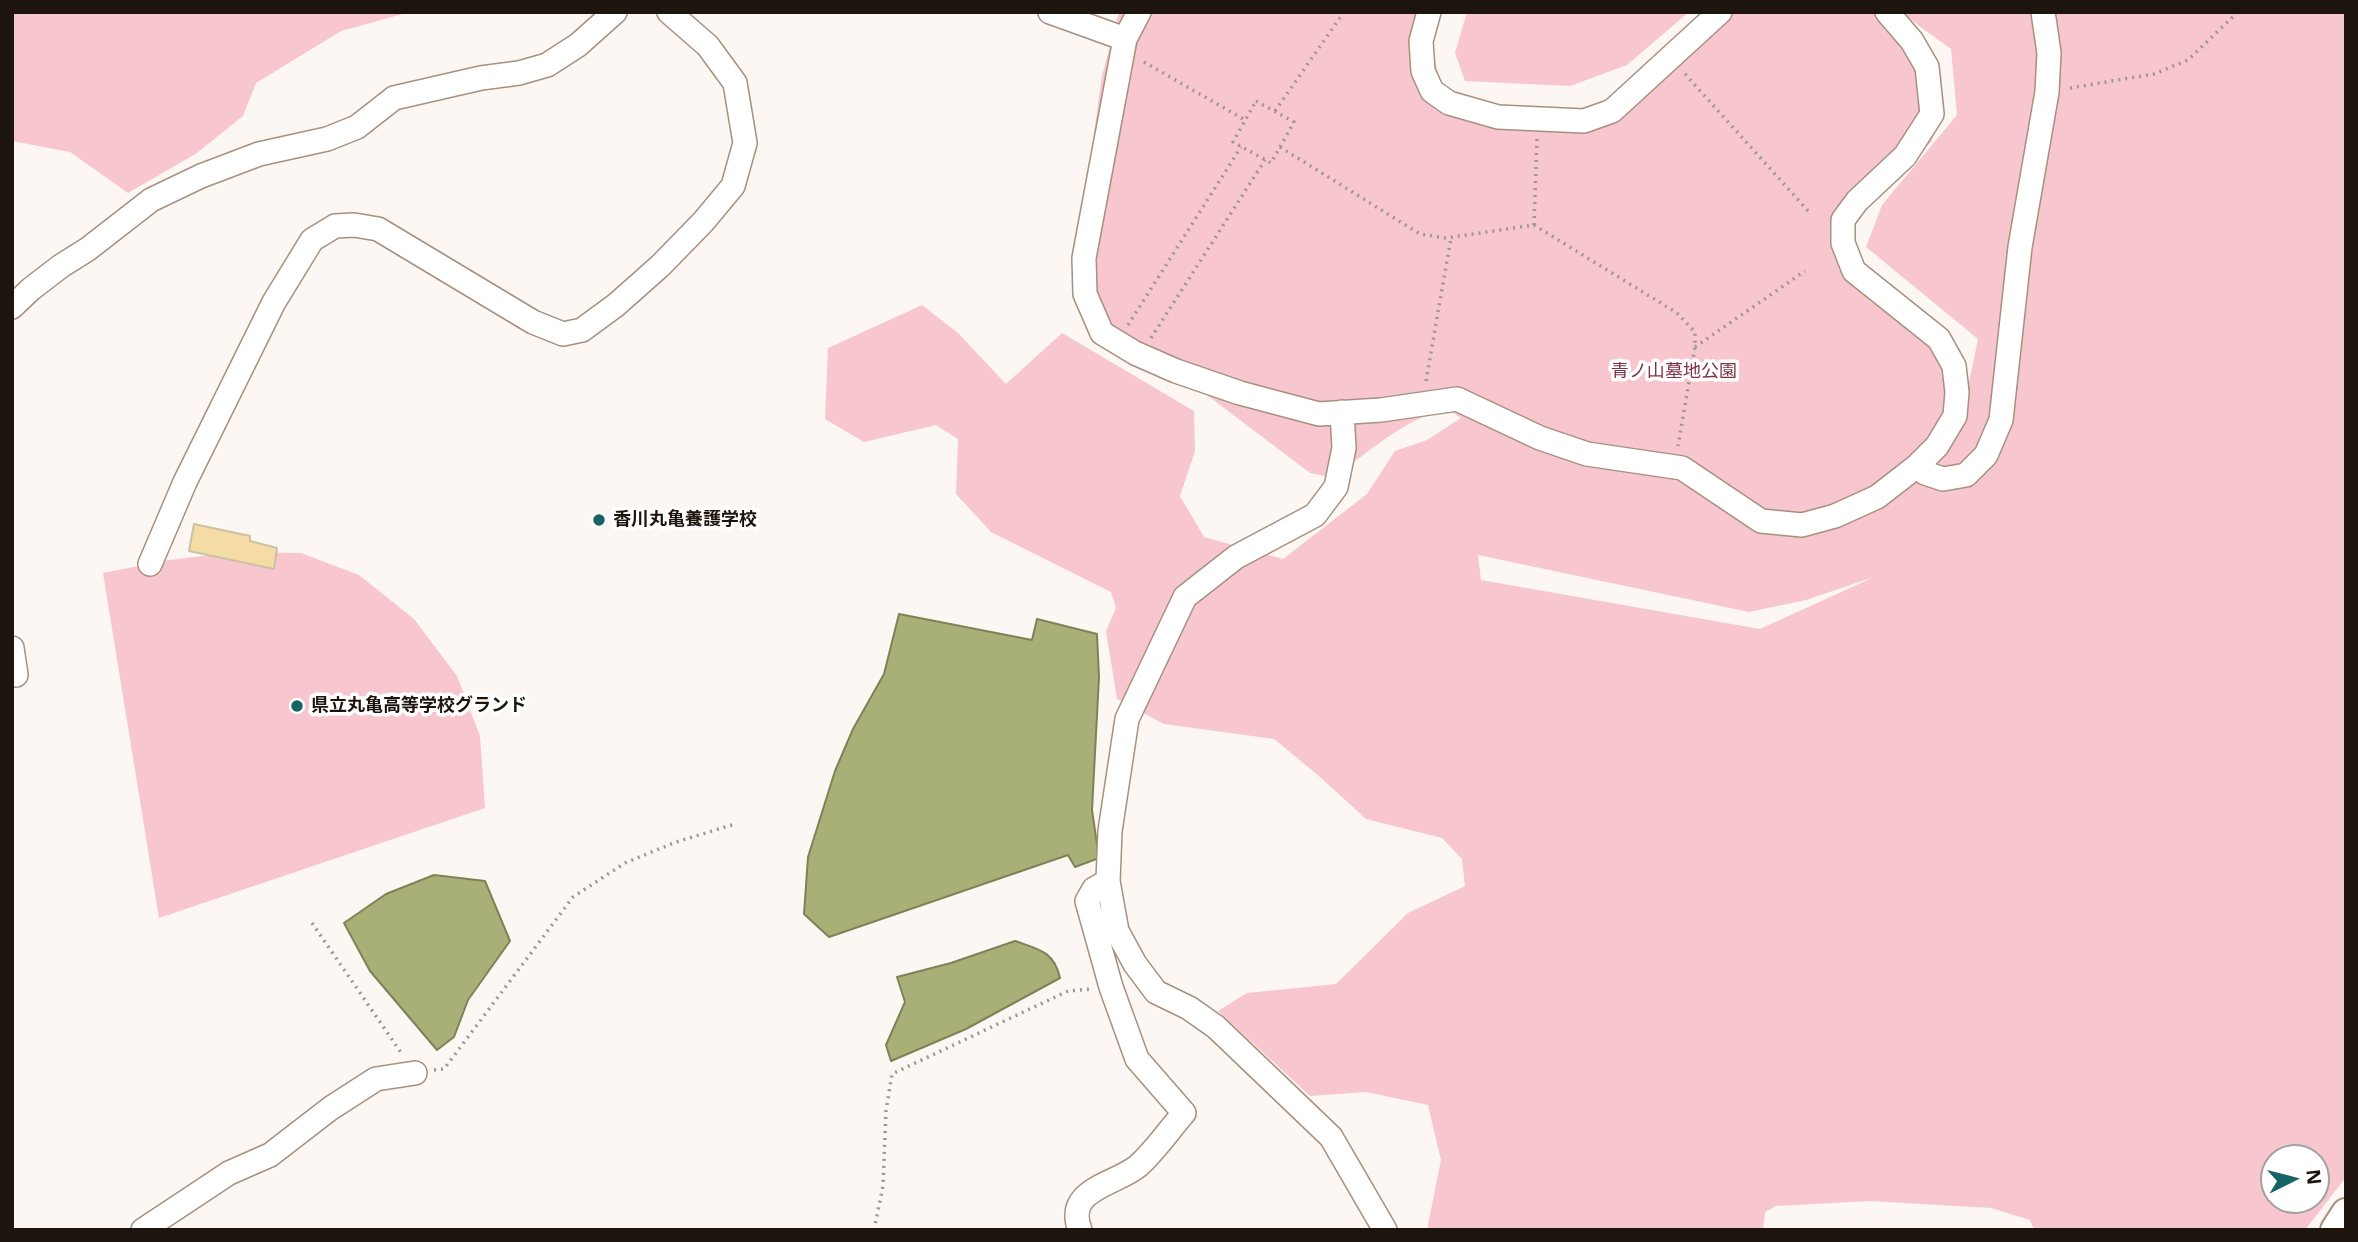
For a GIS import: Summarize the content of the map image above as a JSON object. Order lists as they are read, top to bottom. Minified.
{"parks":["青ノ山墓地公園"],"places":["香川丸亀養護学校","県立丸亀高等学校グランド"],"north":"right"}
